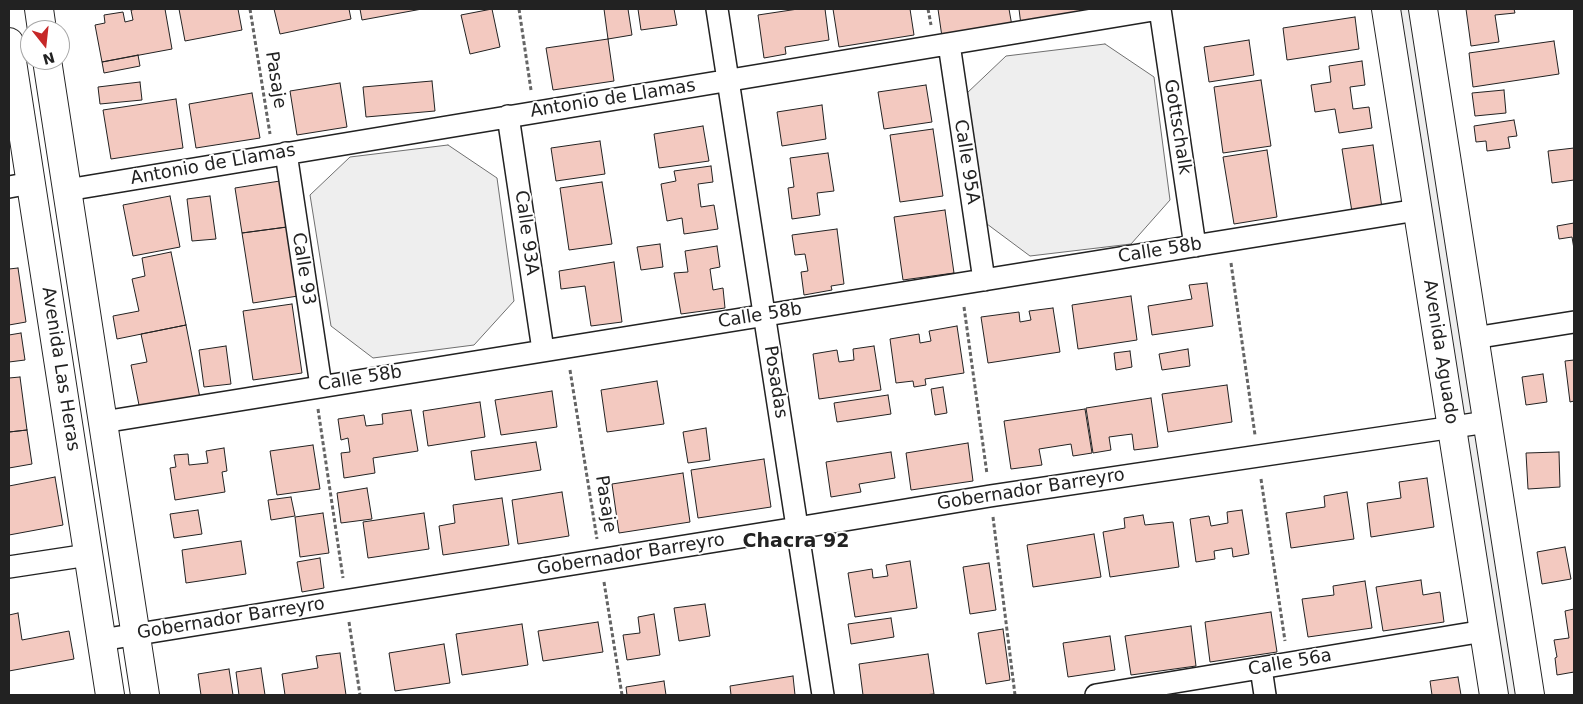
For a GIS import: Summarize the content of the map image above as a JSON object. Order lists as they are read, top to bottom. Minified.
{"streets":{"main road":["Avenida Aguado","Avenida Las Heras"],"street":["Antonio de Llamas","Gottschalk","Calle 95A","Calle 93A","Calle 58b","Calle 93","Posadas","Gobernador Barreyro","Calle 56a"],"path":["Pasaje"]},"crossings":[["Pasaje","Antonio de Llamas"],["Pasaje","Calle 58b"],["Pasaje","Calle 93"],["Pasaje","Gobernador Barreyro"],["Antonio de Llamas","Gottschalk"],["Antonio de Llamas","Calle 95A"],["Antonio de Llamas","Calle 93A"],["Antonio de Llamas","Calle 93"],["Antonio de Llamas","Avenida Las Heras"],["Antonio de Llamas","Posadas"],["Gottschalk","Calle 58b"],["Calle 95A","Calle 58b"],["Calle 93A","Calle 58b"],["Calle 58b","Calle 93"],["Calle 58b","Avenida Aguado"],["Calle 58b","Avenida Las Heras"],["Calle 58b","Posadas"],["Avenida Aguado","Gobernador Barreyro"],["Avenida Aguado","Calle 56a"],["Avenida Las Heras","Gobernador Barreyro"],["Posadas","Gobernador Barreyro"]],"districts":["Chacra 92"],"north":"bottom"}
